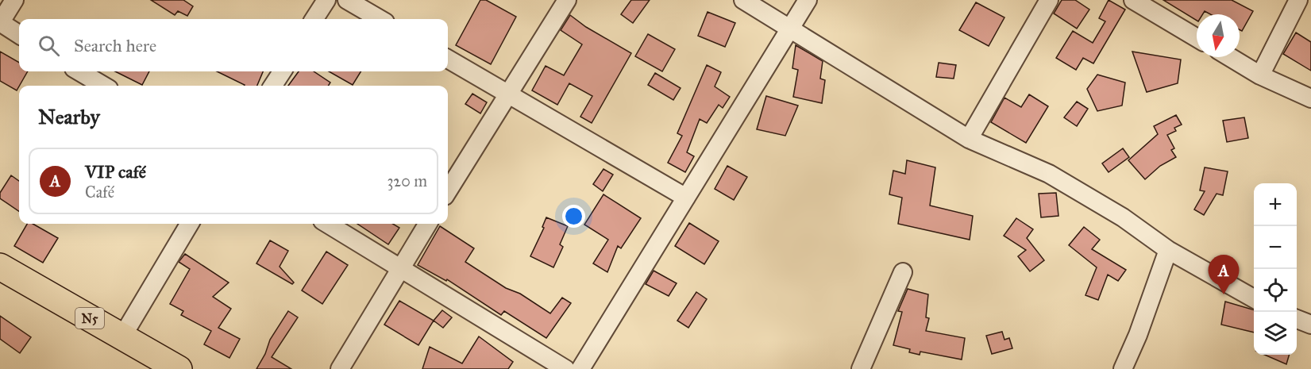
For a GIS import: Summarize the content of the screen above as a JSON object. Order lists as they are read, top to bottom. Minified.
{"streets":{"highway":["N5"]},"north":"bottom","page":{"search":"Search here","heading":"Nearby","list":[{"mark":"A","name":"VIP café","note":"Café","value":"320 m"}],"map_buttons":["+","−"],"pins":"A"}}
